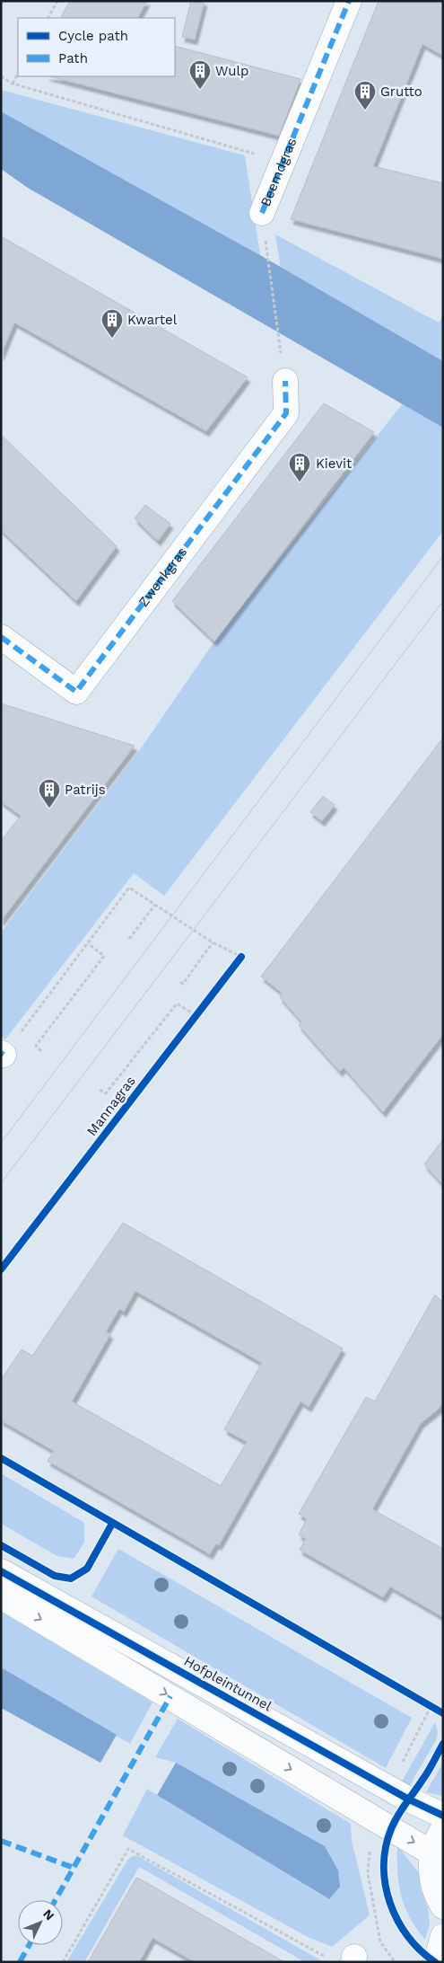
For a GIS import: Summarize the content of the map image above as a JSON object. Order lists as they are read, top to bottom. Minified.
{"streets":{"street":["Beemdgras","Zwenkgras","Hofpleintunnel"],"cycle path":["Mannagras"]},"crossings":[["Beemdgras","Zwenkgras"]],"places":{"building":["Wulp","Grutto","Kwartel","Kievit","Patrijs"]},"legend":["Cycle path","Path"],"north":"top right"}
